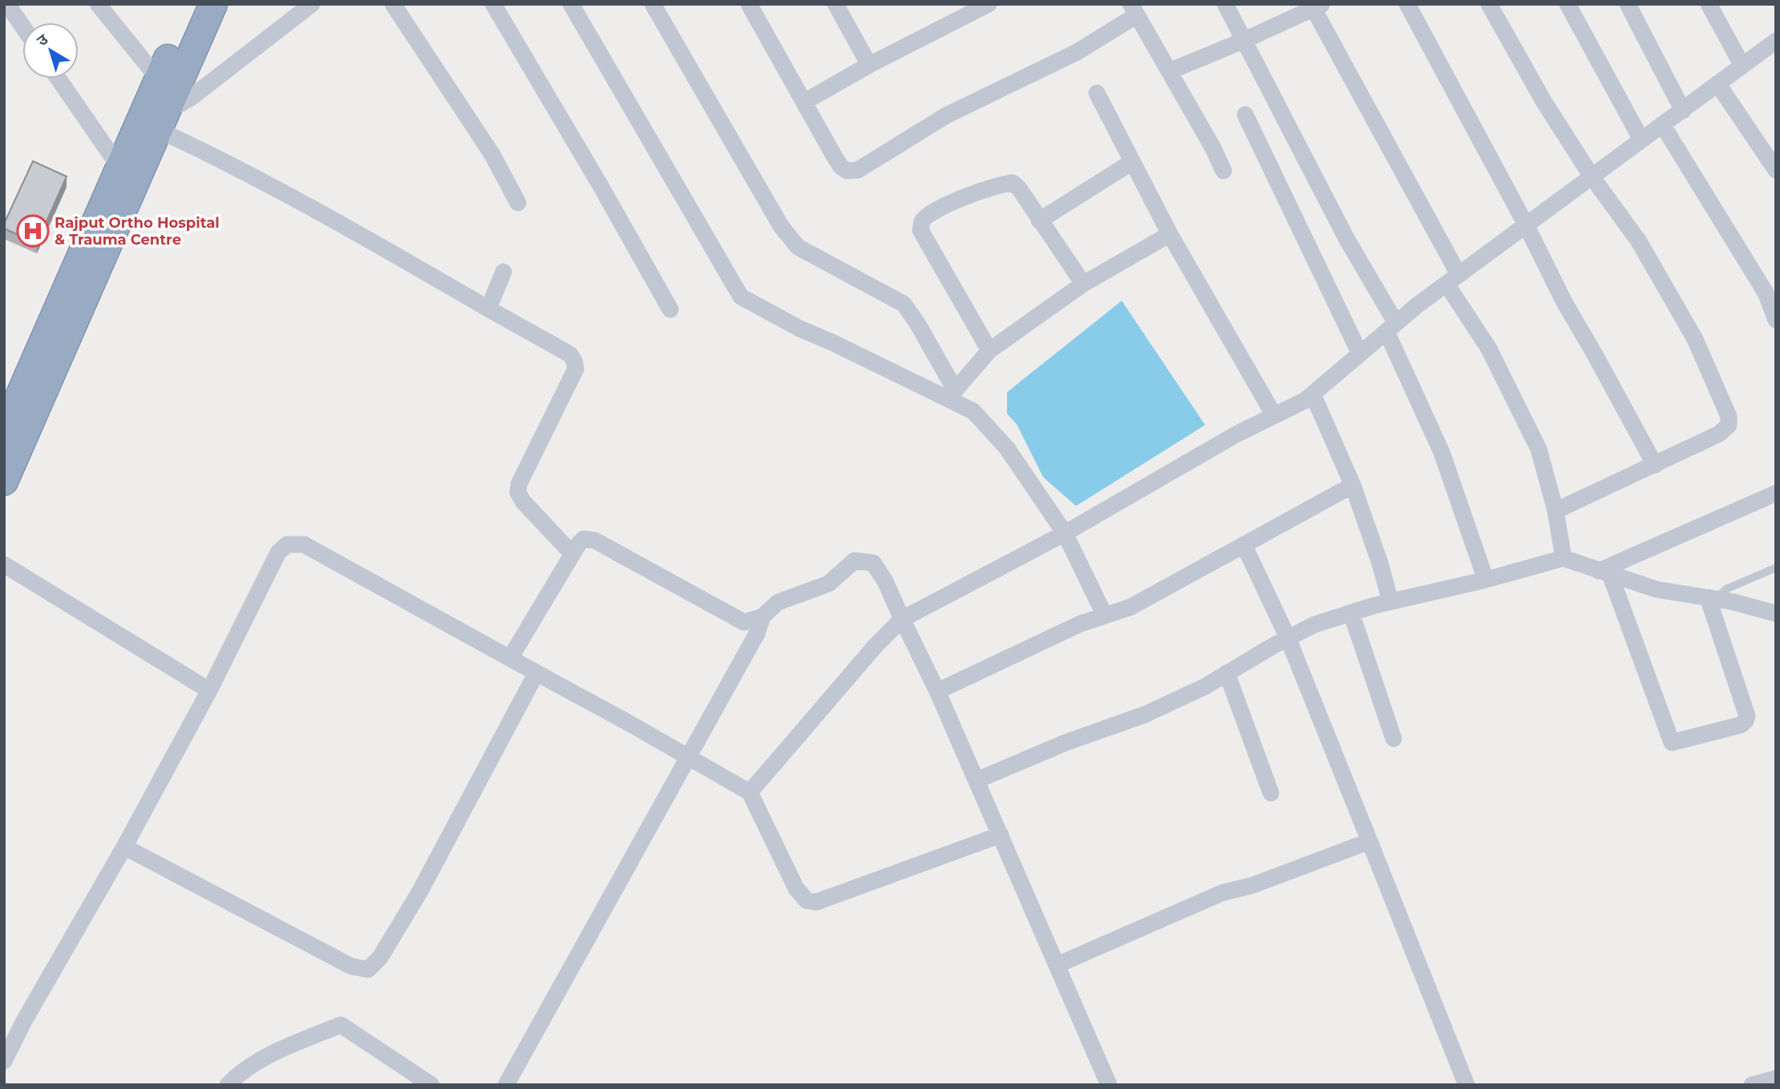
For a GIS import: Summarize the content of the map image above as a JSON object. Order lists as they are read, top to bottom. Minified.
{"places":{"hospital":["Rajput Ortho Hospital & Trauma Centre"]},"north":"top left"}
